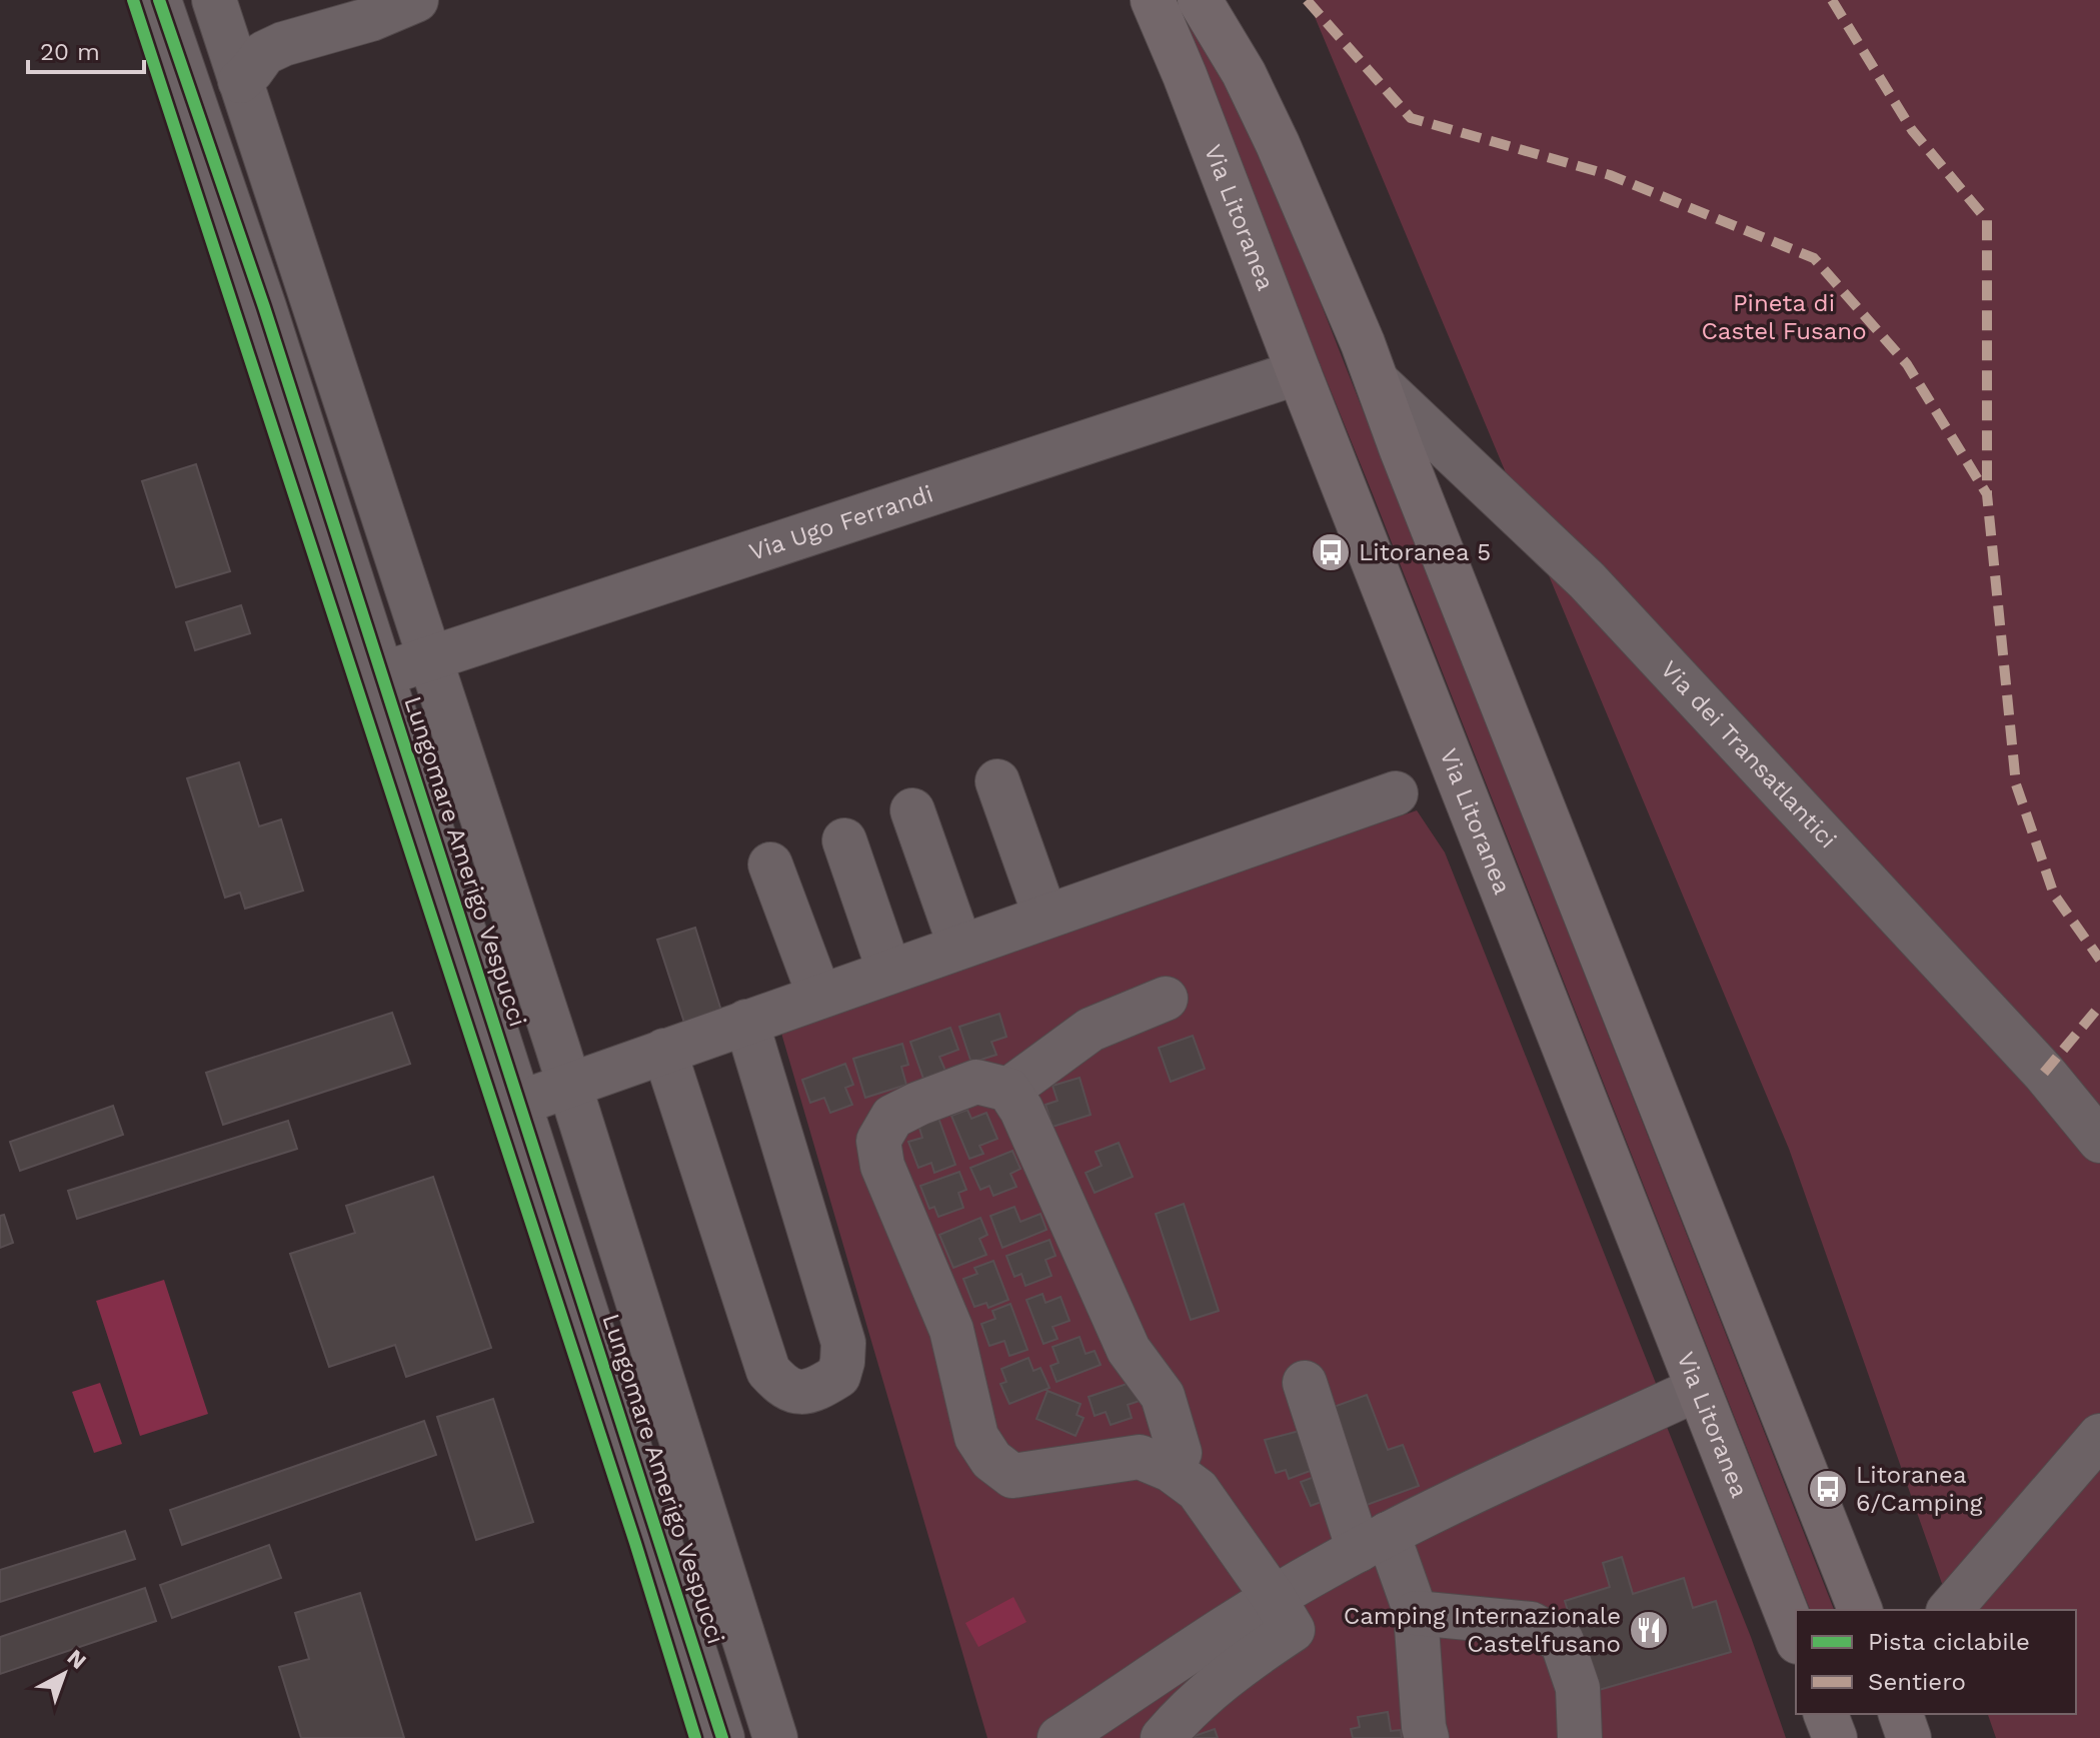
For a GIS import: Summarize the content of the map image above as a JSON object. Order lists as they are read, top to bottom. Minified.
{"streets":{"main road":["Via Litoranea"],"street":["Via Ugo Ferrandi","Via dei Transatlantici","Lungomare Amerigo Vespucci"]},"crossings":[["Via Litoranea","Via Ugo Ferrandi"],["Via Ugo Ferrandi","Lungomare Amerigo Vespucci"]],"parks":["Pineta di Castel Fusano"],"places":{"bus stop":["Litoranea 5","Litoranea 6/Camping"],"restaurant":["Camping Internazionale Castelfusano"]},"legend":["Pista ciclabile","Sentiero"],"scale_bar":"20 m","north":"top right"}
